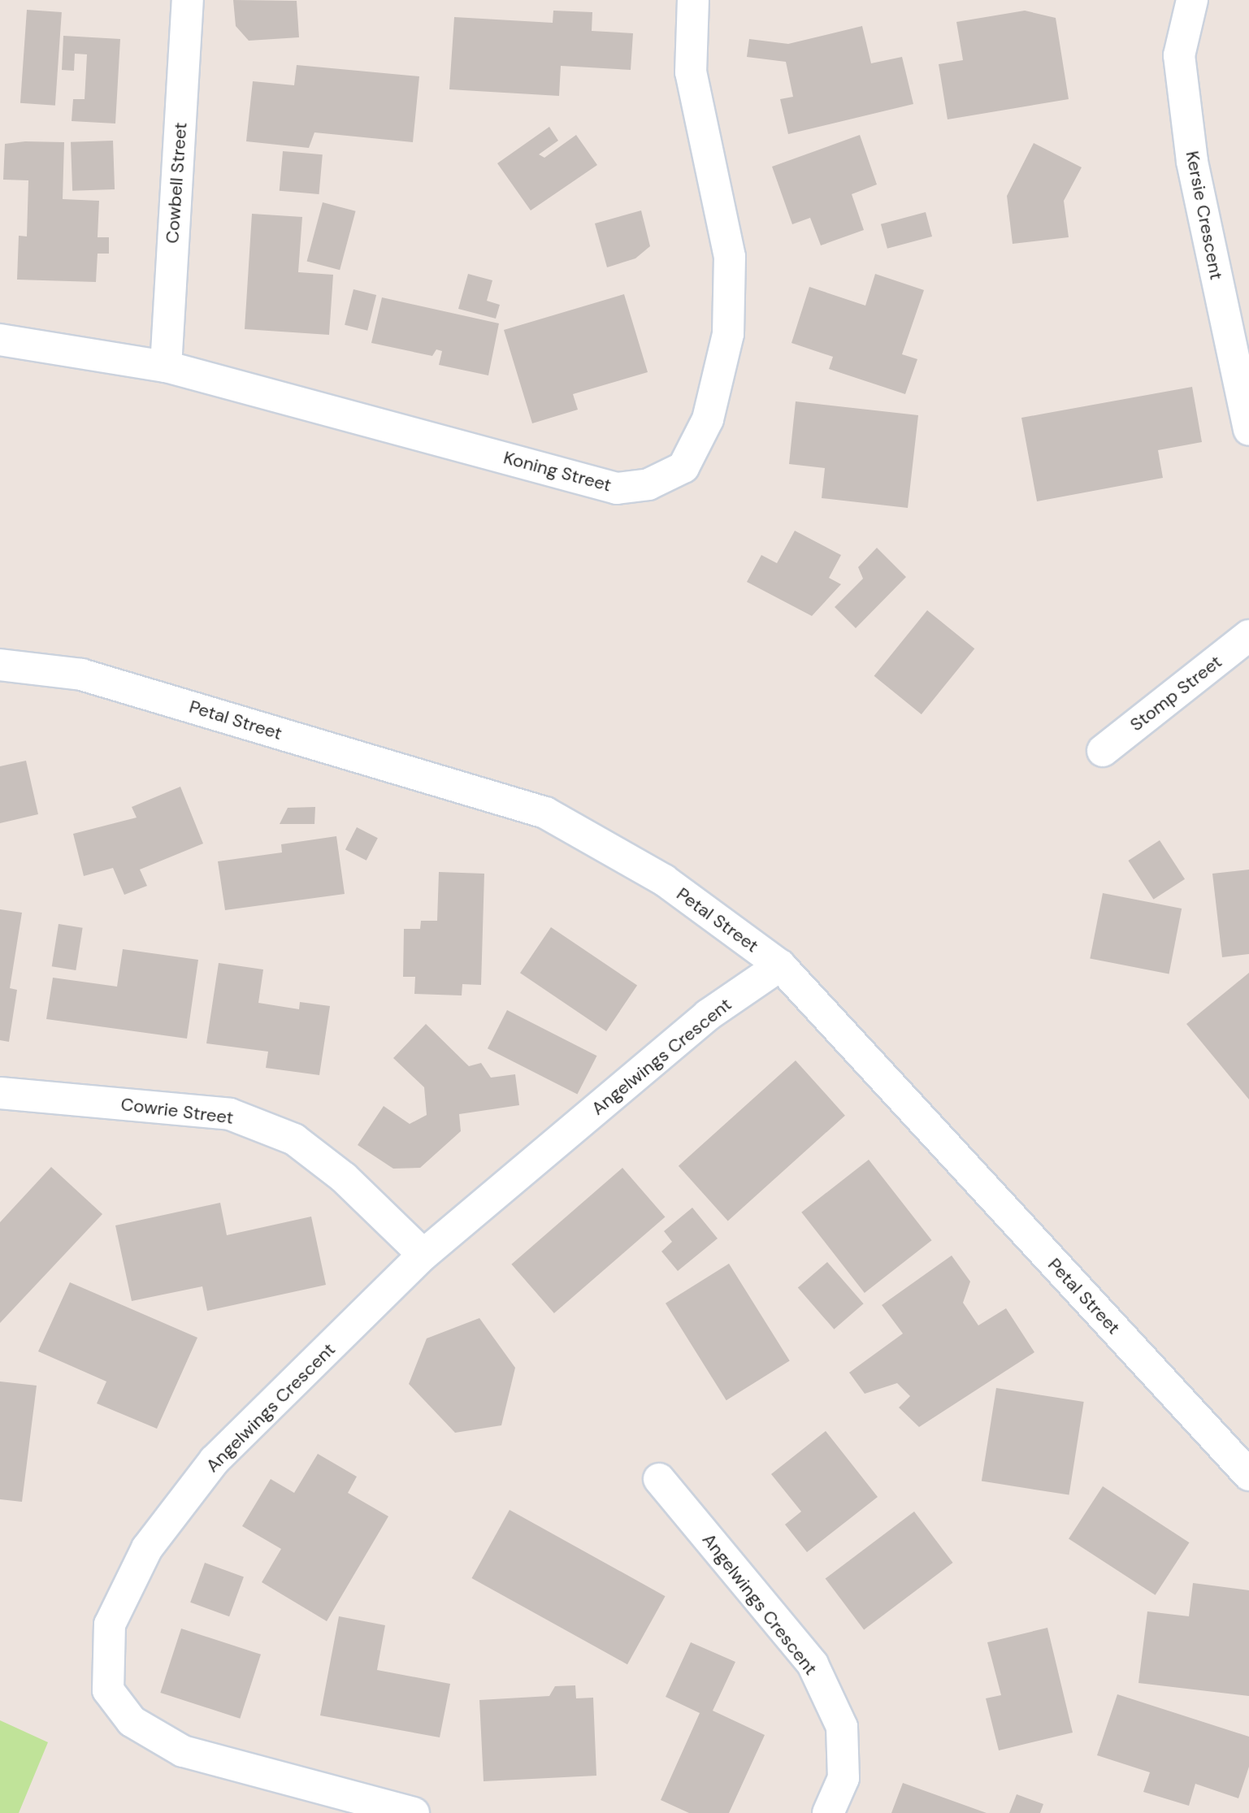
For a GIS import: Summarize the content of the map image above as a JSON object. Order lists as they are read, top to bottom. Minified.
{"streets":{"street":["Cowbell Street","Kersie Crescent","Koning Street","Stomp Street","Petal Street","Angelwings Crescent","Cowrie Street"]},"crossings":[["Cowbell Street","Koning Street"],["Petal Street","Angelwings Crescent"],["Angelwings Crescent","Cowrie Street"]]}
